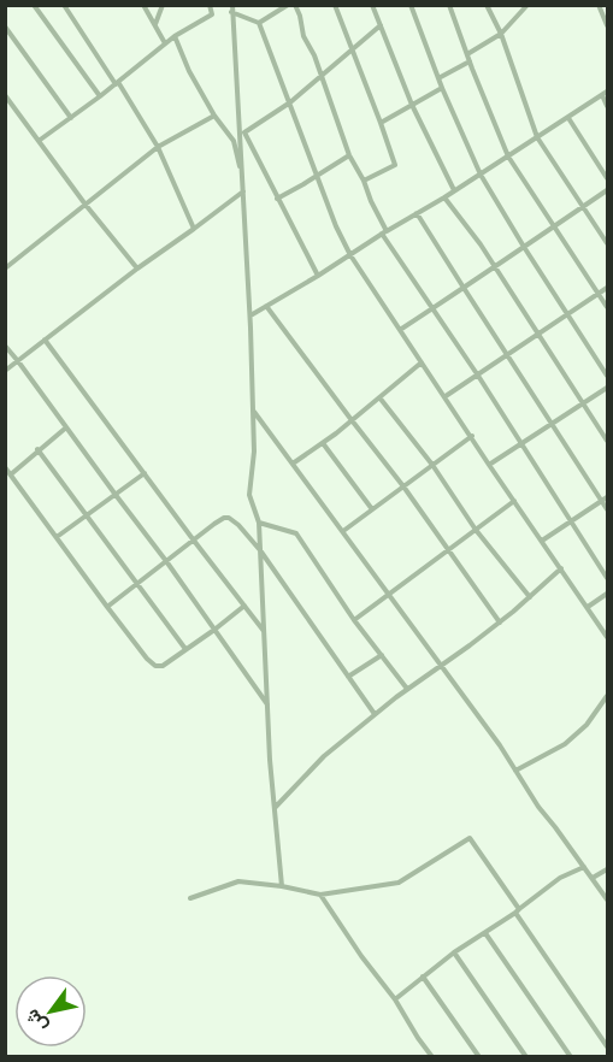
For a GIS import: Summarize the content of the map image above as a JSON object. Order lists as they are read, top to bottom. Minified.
{"north":"bottom left"}
